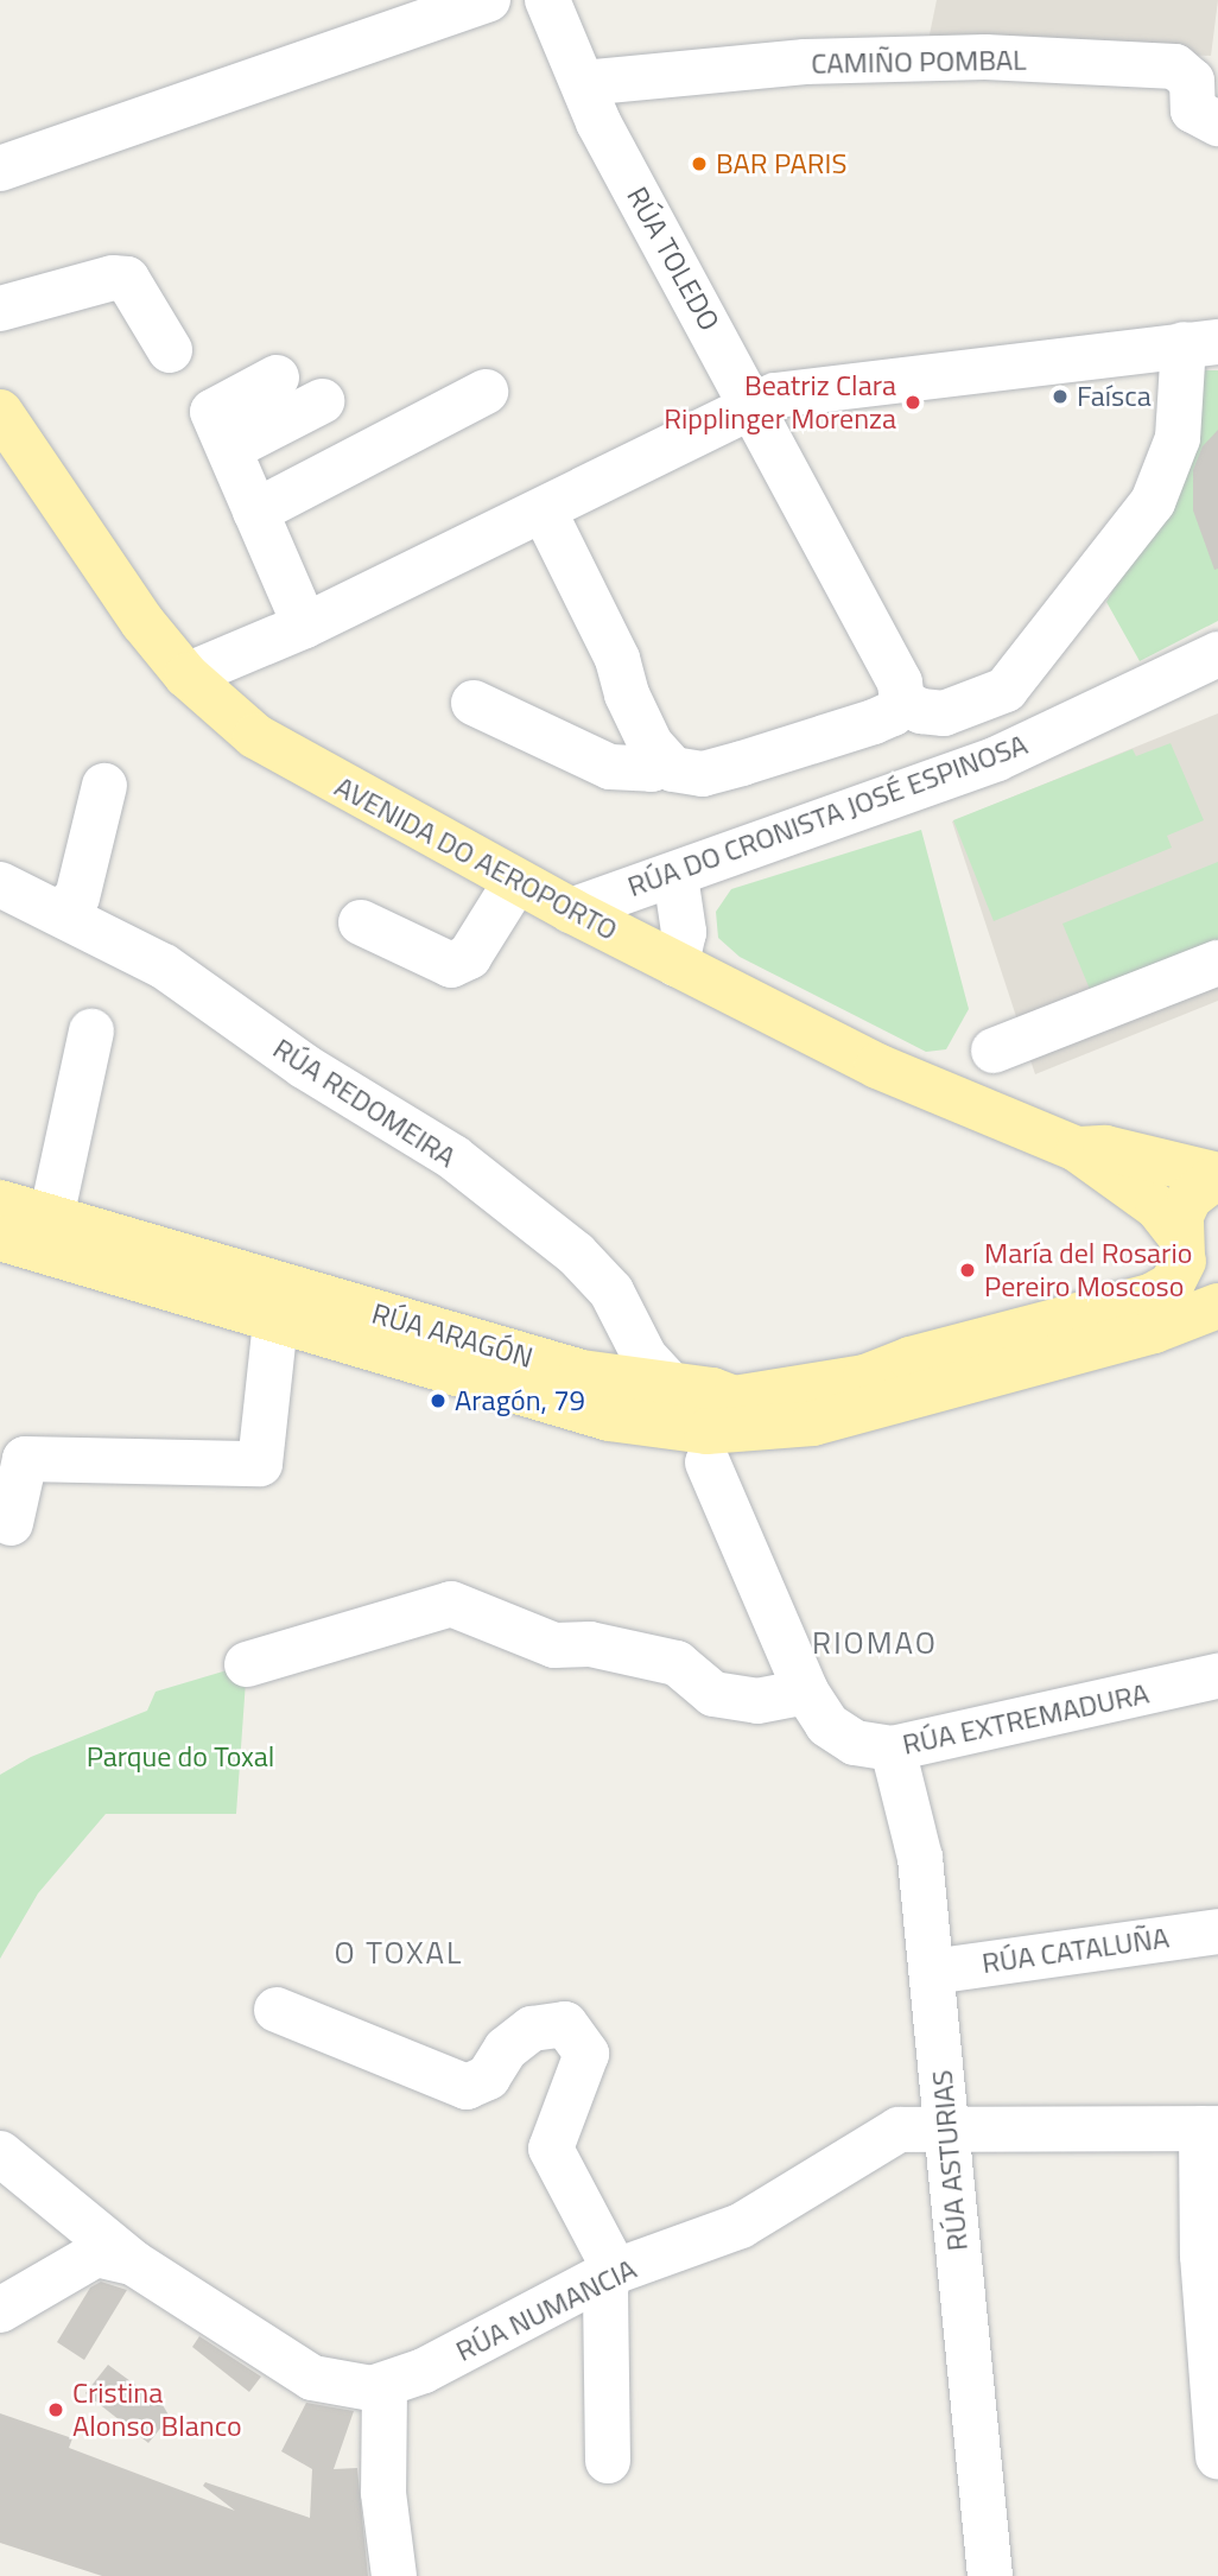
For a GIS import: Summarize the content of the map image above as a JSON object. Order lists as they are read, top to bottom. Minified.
{"streets":{"main road":["AVENIDA DO AEROPORTO","RÚA ARAGÓN"],"street":["CAMIÑO POMBAL","RÚA TOLEDO","RÚA DO CRONISTA JOSÉ ESPINOSA","RÚA REDOMEIRA","RÚA EXTREMADURA","RÚA CATALUÑA","RÚA ASTURIAS","RÚA NUMANCIA"]},"crossings":[["CAMIÑO POMBAL","RÚA TOLEDO"],["RÚA DO CRONISTA JOSÉ ESPINOSA","AVENIDA DO AEROPORTO"],["AVENIDA DO AEROPORTO","RÚA ARAGÓN"],["RÚA REDOMEIRA","RÚA ARAGÓN"],["RÚA ARAGÓN","RÚA EXTREMADURA"],["RÚA EXTREMADURA","RÚA ASTURIAS"],["RÚA CATALUÑA","RÚA ASTURIAS"],["RÚA ASTURIAS","RÚA NUMANCIA"]],"districts":["RIOMAO","O TOXAL"],"parks":["Parque do Toxal"],"places":["BAR PARIS","Faísca","Beatriz Clara Ripplinger Morenza","María del Rosario Pereiro Moscoso","Aragón, 79","Cristina Alonso Blanco"]}
